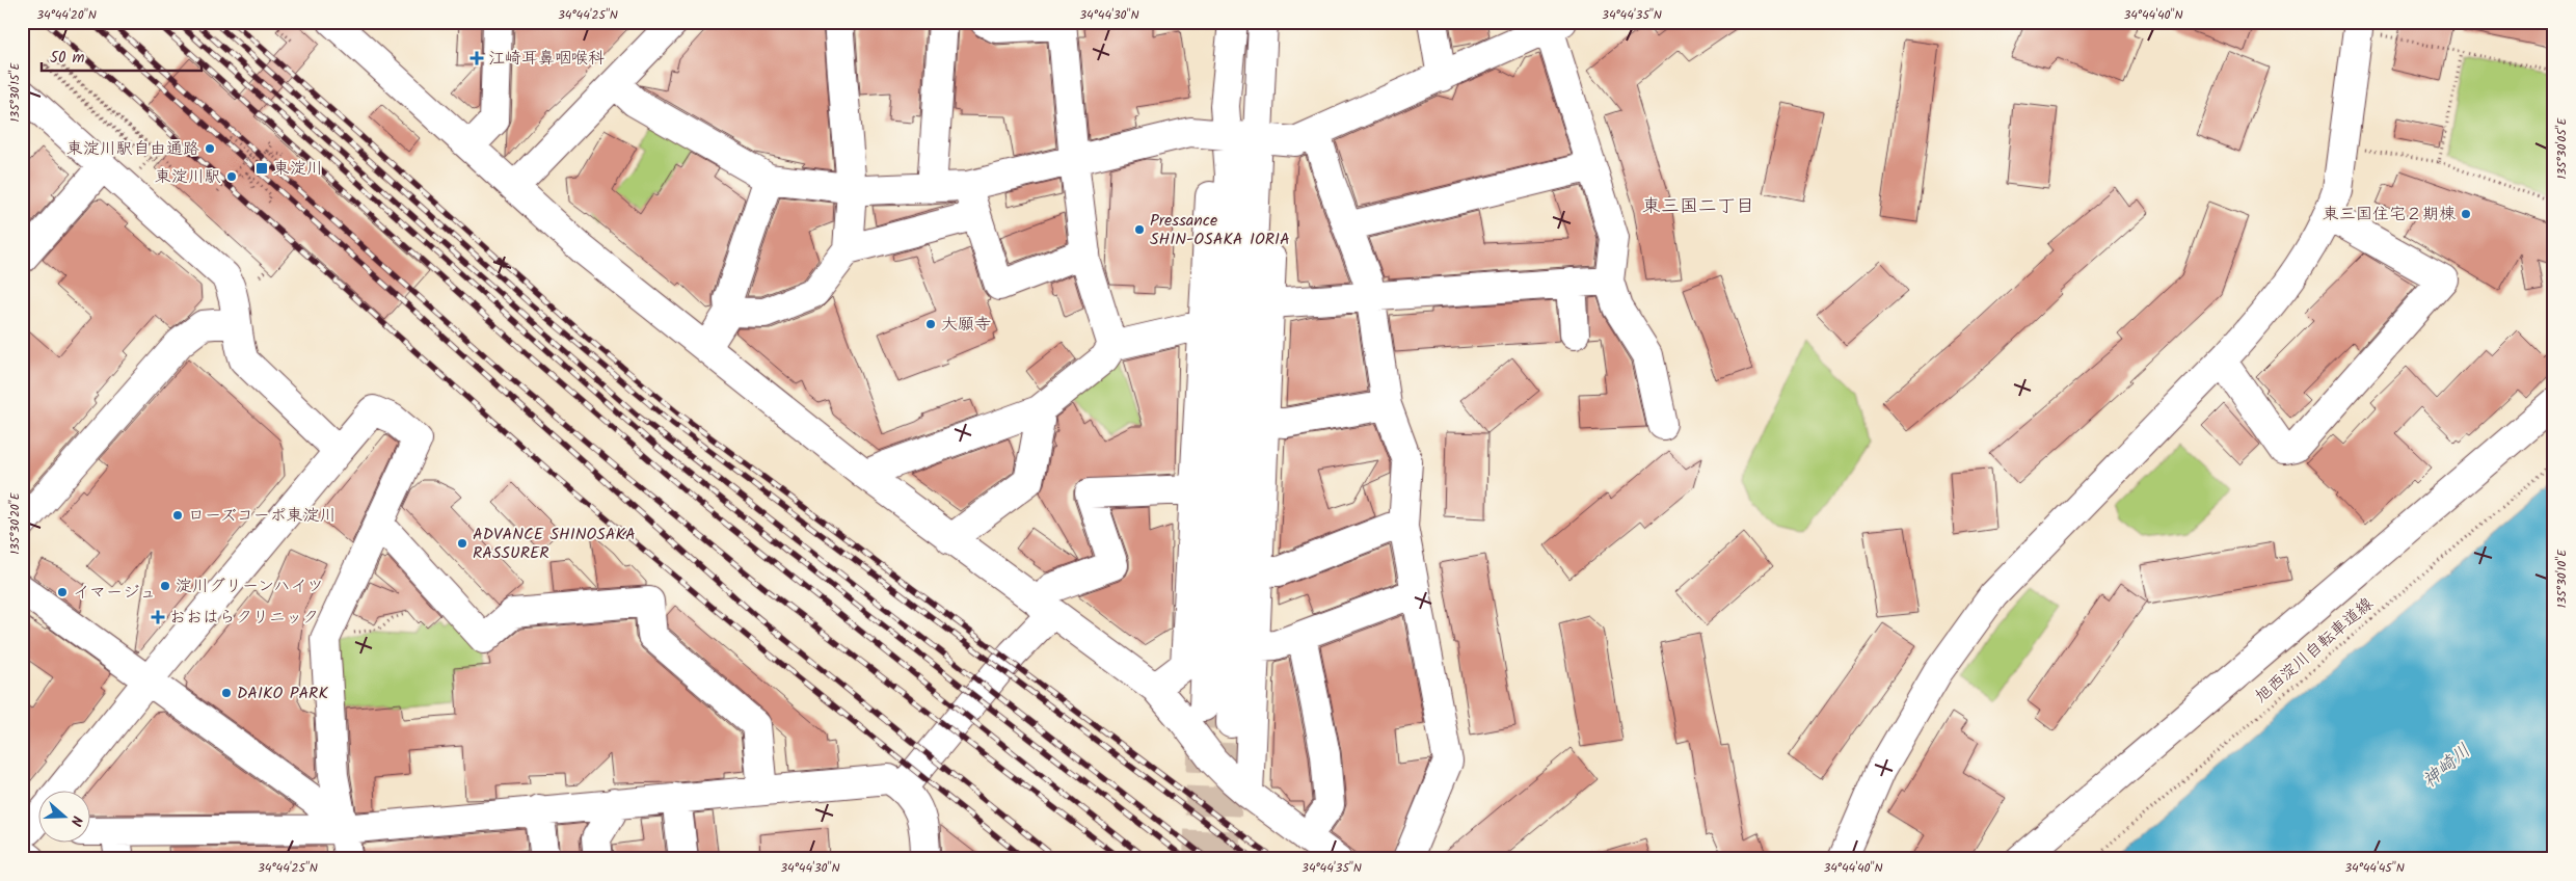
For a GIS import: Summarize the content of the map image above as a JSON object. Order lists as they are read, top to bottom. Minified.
{"streets":{"path":["旭西淀川自転車道線"]},"districts":["東三国二丁目"],"water":["神崎川"],"places":{"health":["江崎耳鼻咽喉科","おおはらクリニック"],"other":["東淀川駅自由通路","東淀川駅","東三国住宅２期棟","Pressance SHIN-OSAKA IORIA","大願寺","ローズコーポ東淀川","ADVANCE SHINOSAKA RASSURER","淀川グリーンハイツ","イマージュ","DAIKO PARK"],"transit":["東淀川"]},"scale_bar":"50 m","north":"right","coordinates":["34°44'20\"N","34°44'25\"N","34°44'30\"N","34°44'35\"N","34°44'40\"N","135°30'15\"E","135°30'05\"E","135°30'20\"E","135°30'10\"E","34°44'45\"N"]}
